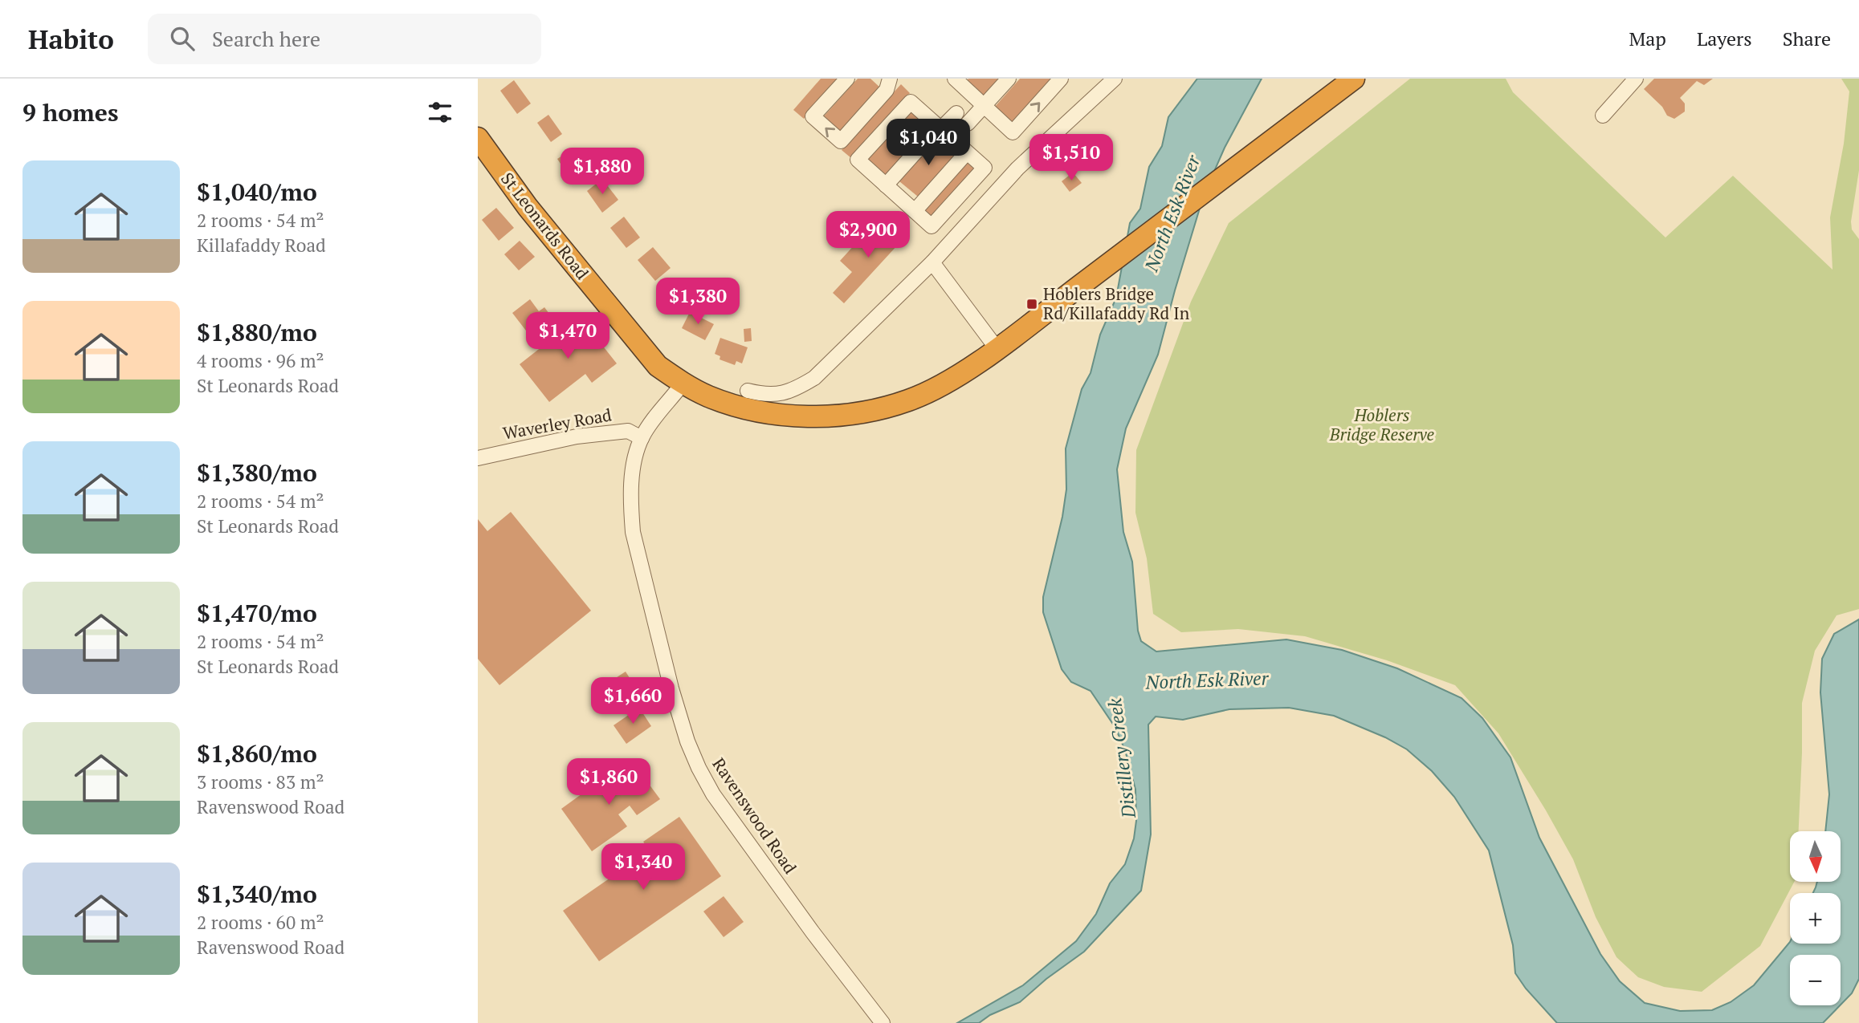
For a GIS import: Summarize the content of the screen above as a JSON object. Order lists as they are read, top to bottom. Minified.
{"streets":{"highway":["St Leonards Road"],"street":["Waverley Road","Ravenswood Road"]},"crossings":[["St Leonards Road","Ravenswood Road"],["Waverley Road","Ravenswood Road"]],"water":["North Esk River","Distillery Creek"],"parks":["Hoblers Bridge Reserve"],"places":{"transit":["Hoblers Bridge Rd/Killafaddy Rd In"]},"north":"bottom","page":{"header":"Habito","search":"Search here","nav":["Map","Layers","Share"],"heading":"9 homes","price":["$1,040","$1,510","$1,880","$2,900","$1,380","$1,470","$1,660","$1,860","$1,340"],"list":[{"name":"$1,040/mo","note":"2 rooms · 54 m² · Killafaddy Road"},{"name":"$1,880/mo","note":"4 rooms · 96 m² · St Leonards Road"},{"name":"$1,380/mo","note":"2 rooms · 54 m² · St Leonards Road"},{"name":"$1,470/mo","note":"2 rooms · 54 m² · St Leonards Road"},{"name":"$1,860/mo","note":"3 rooms · 83 m² · Ravenswood Road"},{"name":"$1,340/mo","note":"2 rooms · 60 m² · Ravenswood Road"}],"map_buttons":["+","−"]}}
